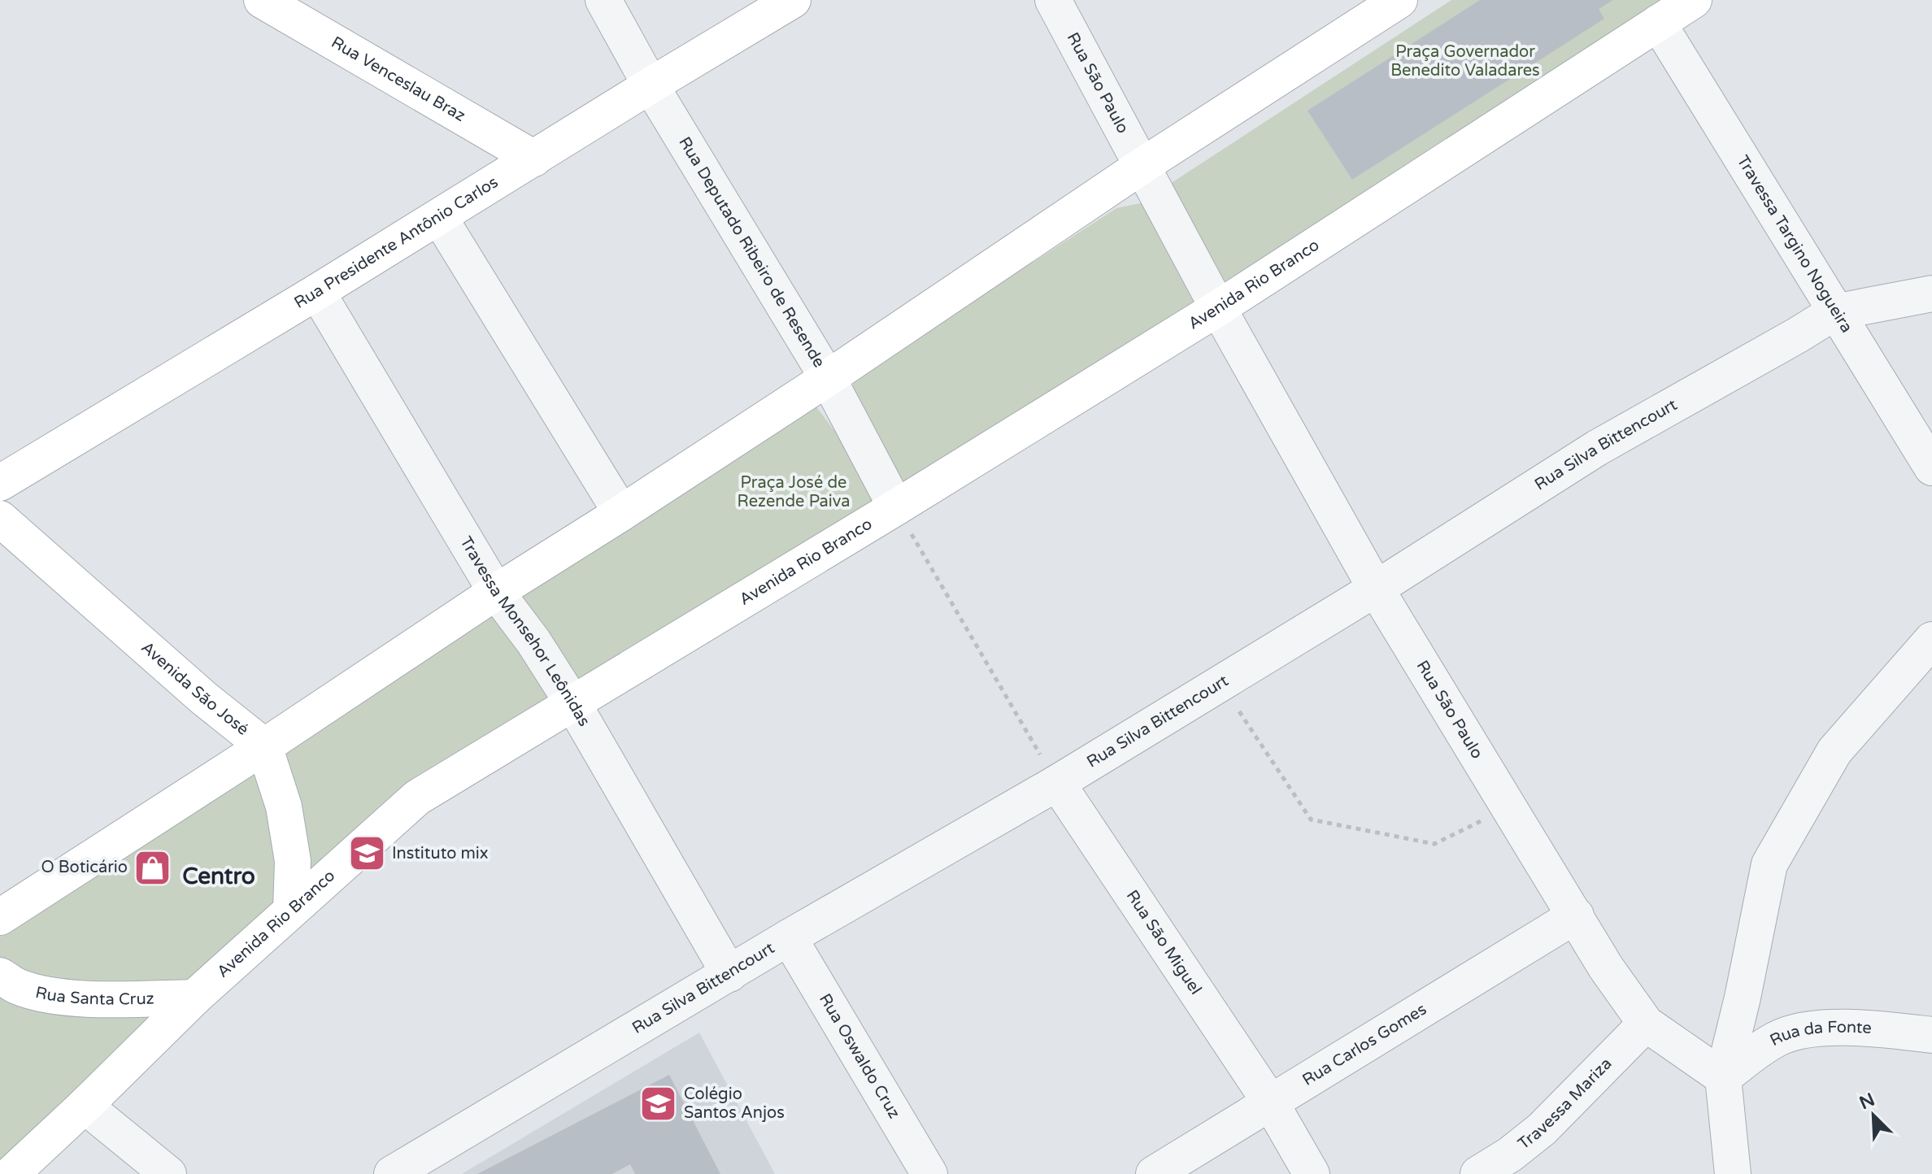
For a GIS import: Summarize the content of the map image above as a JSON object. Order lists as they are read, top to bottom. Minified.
{"streets":{"main road":["Rua Venceslau Braz","Rua Presidente Antônio Carlos","Avenida Rio Branco","Avenida São José","Rua Santa Cruz"],"street":["Rua São Paulo","Travessa Targino Nogueira","Rua Deputado Ribeiro de Resende","Rua Silva Bittencourt","Travessa Monsehor Leônidas","Rua São Miguel","Rua da Fonte","Rua Carlos Gomes","Rua Oswaldo Cruz","Travessa Mariza"]},"crossings":[["Rua Venceslau Braz","Rua Presidente Antônio Carlos"],["Rua São Paulo","Avenida Rio Branco"],["Rua São Paulo","Rua Silva Bittencourt"],["Rua São Paulo","Rua da Fonte"],["Rua São Paulo","Rua Carlos Gomes"],["Rua São Paulo","Travessa Mariza"],["Rua Presidente Antônio Carlos","Rua Deputado Ribeiro de Resende"],["Rua Presidente Antônio Carlos","Travessa Monsehor Leônidas"],["Travessa Targino Nogueira","Avenida Rio Branco"],["Travessa Targino Nogueira","Rua Silva Bittencourt"],["Rua Deputado Ribeiro de Resende","Avenida Rio Branco"],["Avenida Rio Branco","Travessa Monsehor Leônidas"],["Avenida Rio Branco","Avenida São José"],["Avenida Rio Branco","Rua Santa Cruz"],["Rua Silva Bittencourt","Travessa Monsehor Leônidas"],["Rua Silva Bittencourt","Rua São Miguel"],["Rua Silva Bittencourt","Rua Oswaldo Cruz"],["Rua São Miguel","Rua Carlos Gomes"]],"districts":["Centro"],"parks":["Praça Governador Benedito Valadares","Praça José de Rezende Paiva"],"places":{"school or university":["Instituto mix","Colégio Santos Anjos"],"shop":["O Boticário"]},"north":"top left"}
